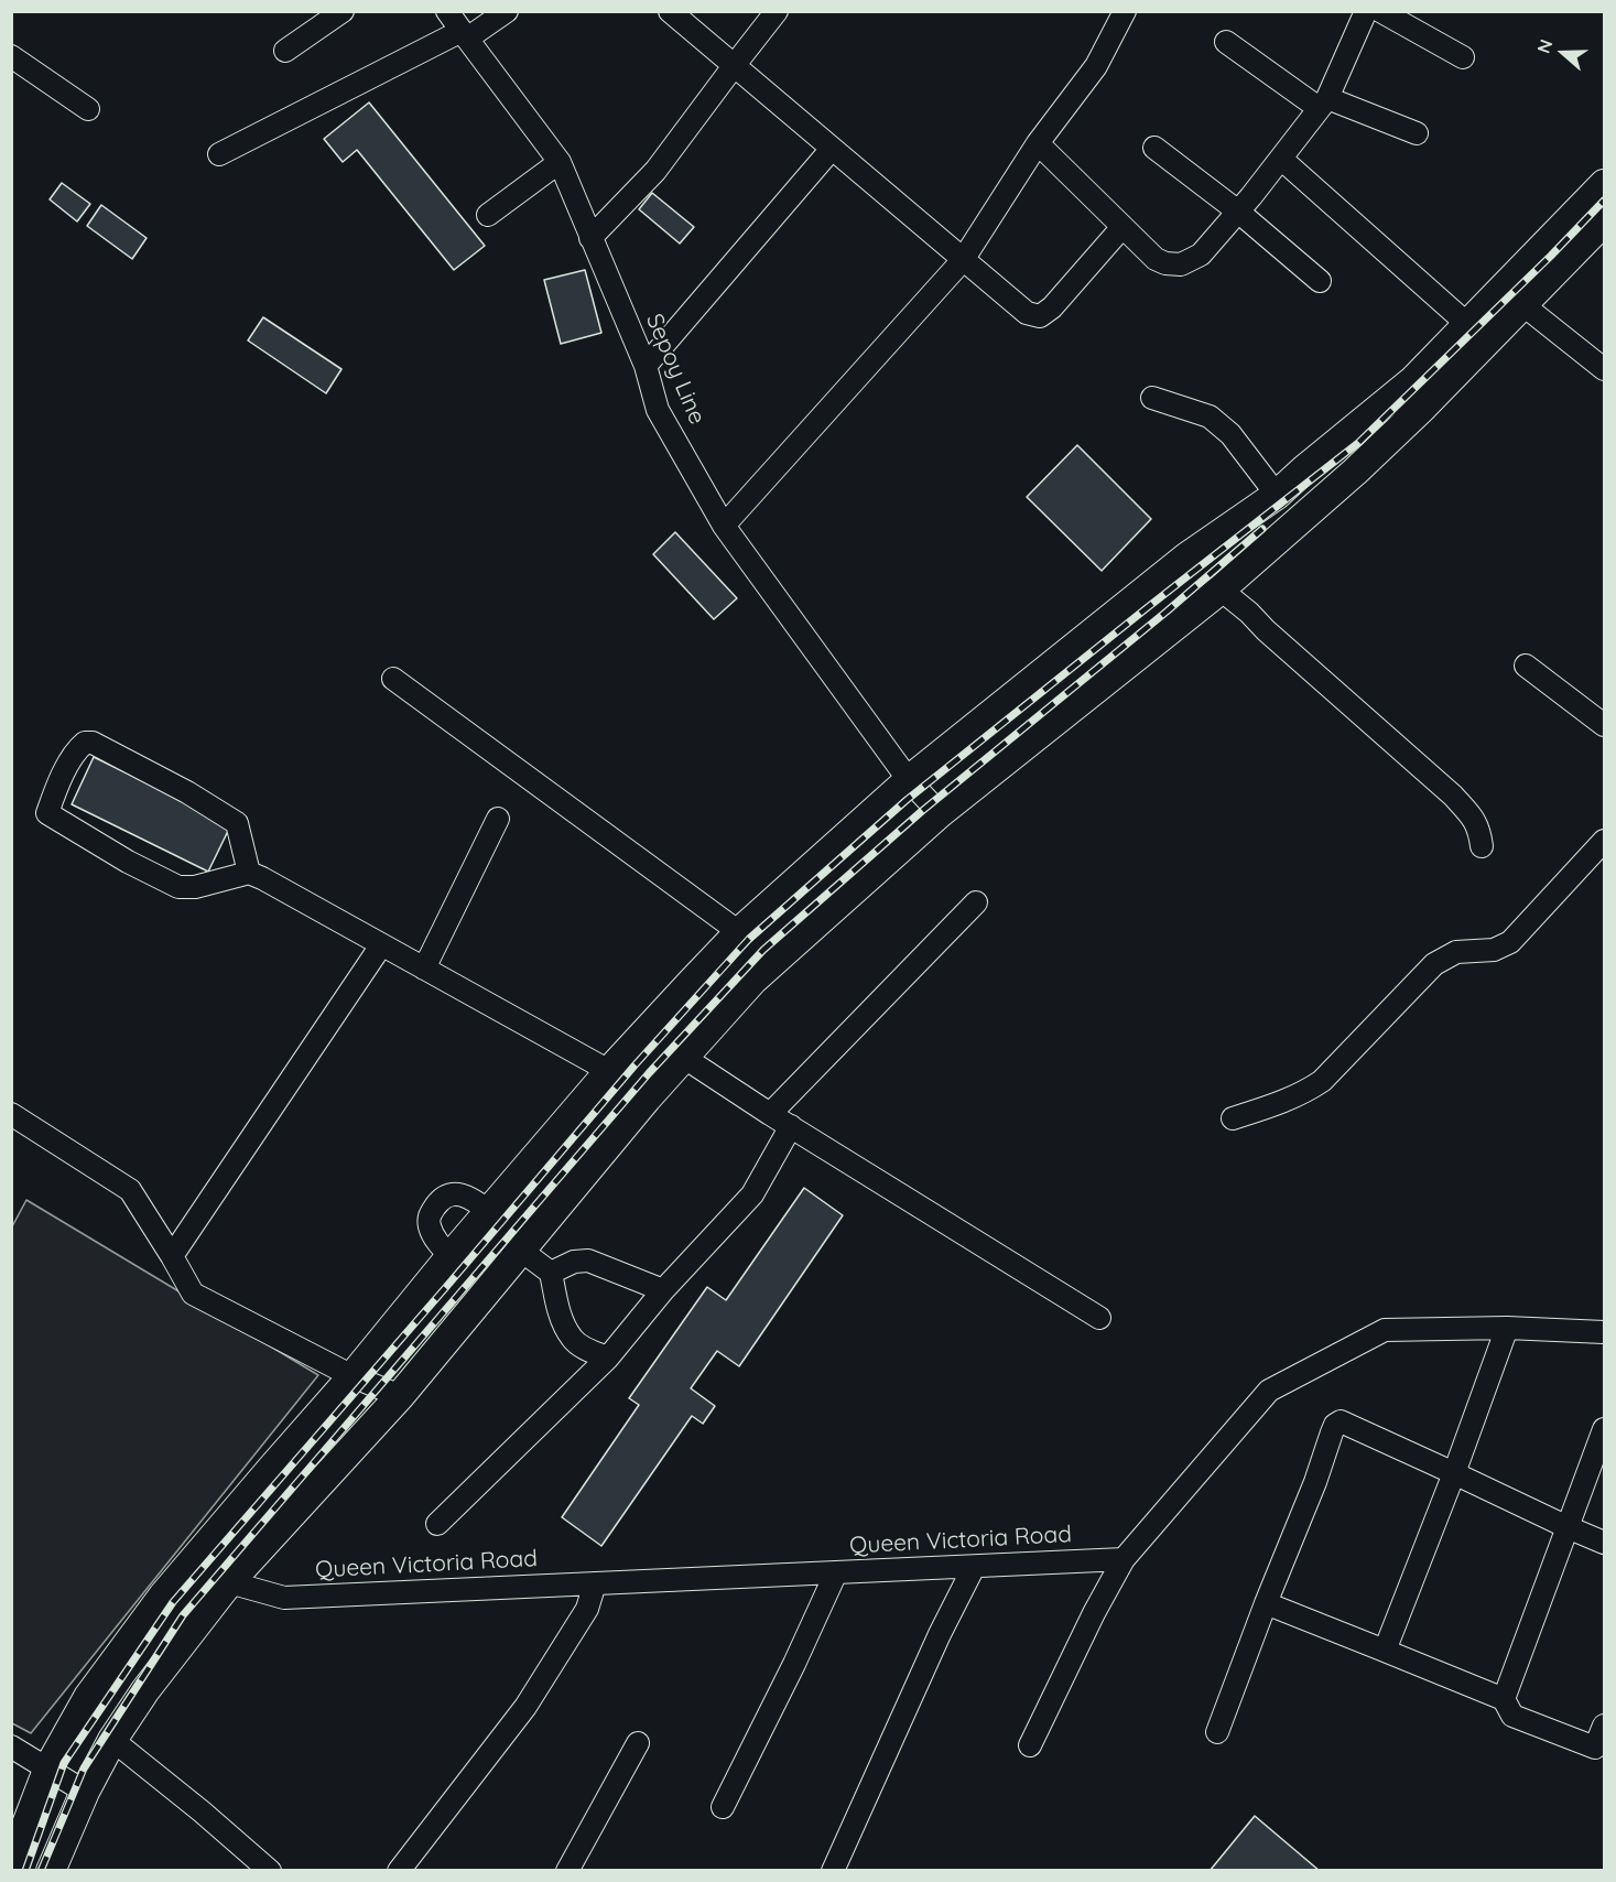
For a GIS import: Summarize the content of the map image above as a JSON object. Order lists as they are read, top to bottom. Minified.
{"streets":{"street":["Sepoy Line","Queen Victoria Road"]},"north":"left"}
